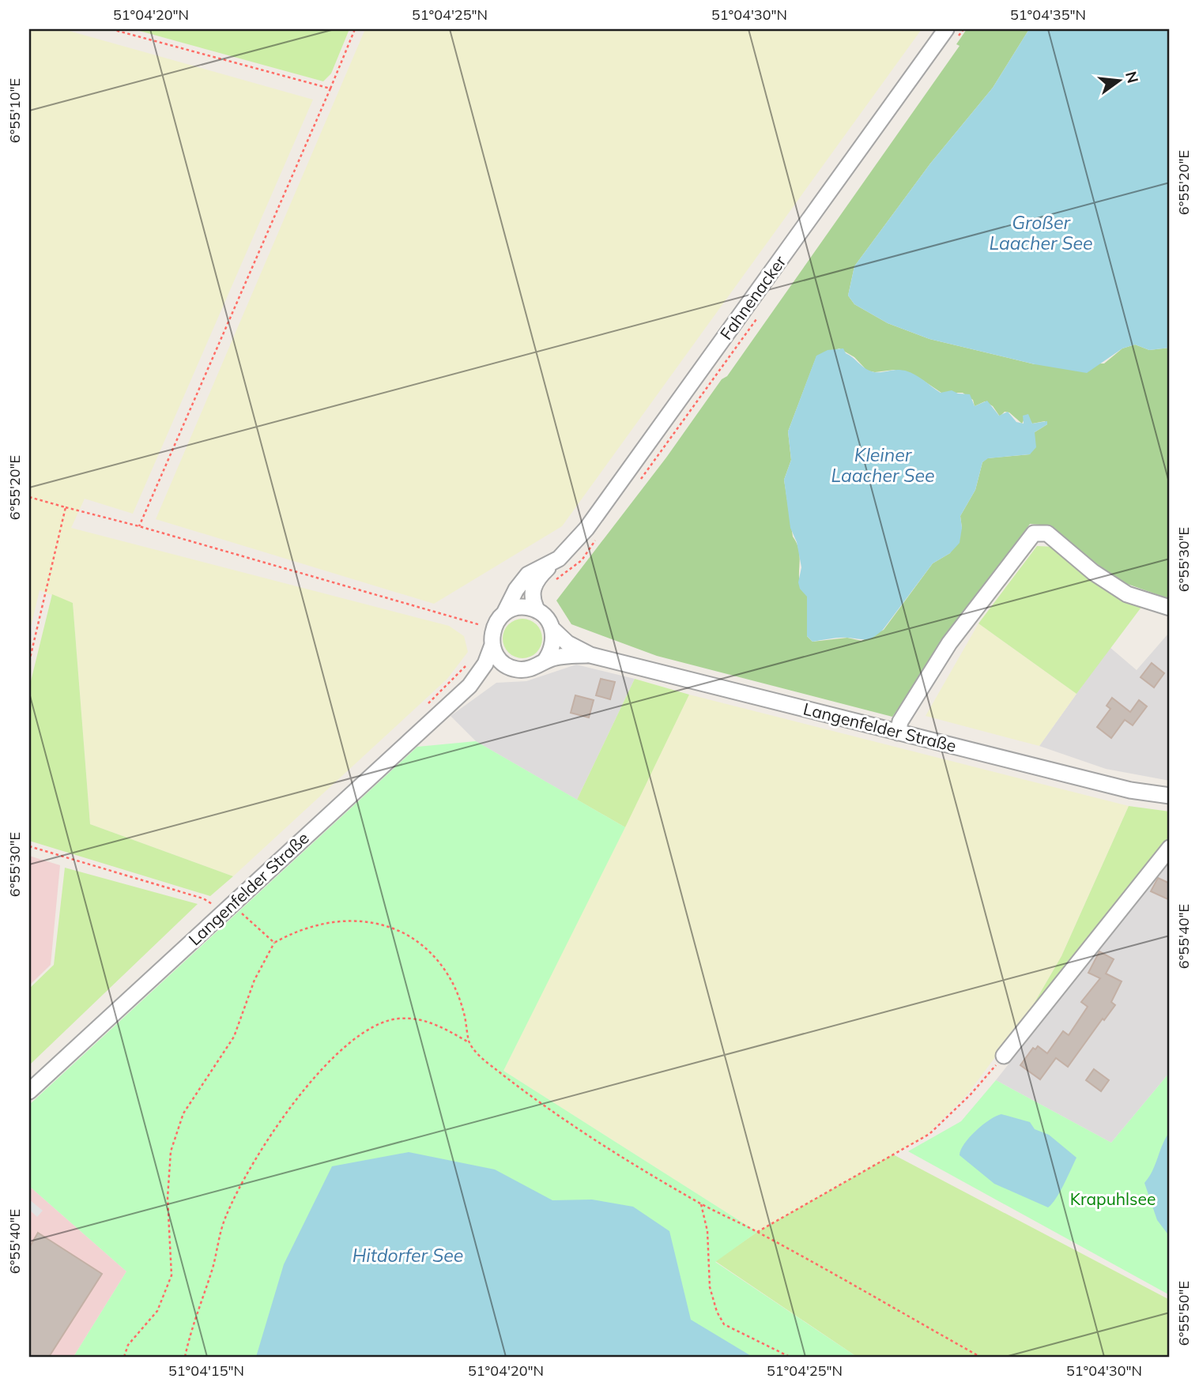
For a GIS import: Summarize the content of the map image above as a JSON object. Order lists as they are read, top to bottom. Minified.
{"streets":{"street":["Fahnenacker","Langenfelder Straße"]},"crossings":[["Fahnenacker","Langenfelder Straße"]],"water":["Großer Laacher See","Kleiner Laacher See","Hitdorfer See"],"parks":["Krapuhlsee"],"north":"right","coordinates":["51°04'20\"N","51°04'25\"N","51°04'30\"N","51°04'35\"N","6°55'10\"E","6°55'20\"E","6°55'30\"E","6°55'40\"E","6°55'50\"E","51°04'15\"N"]}
